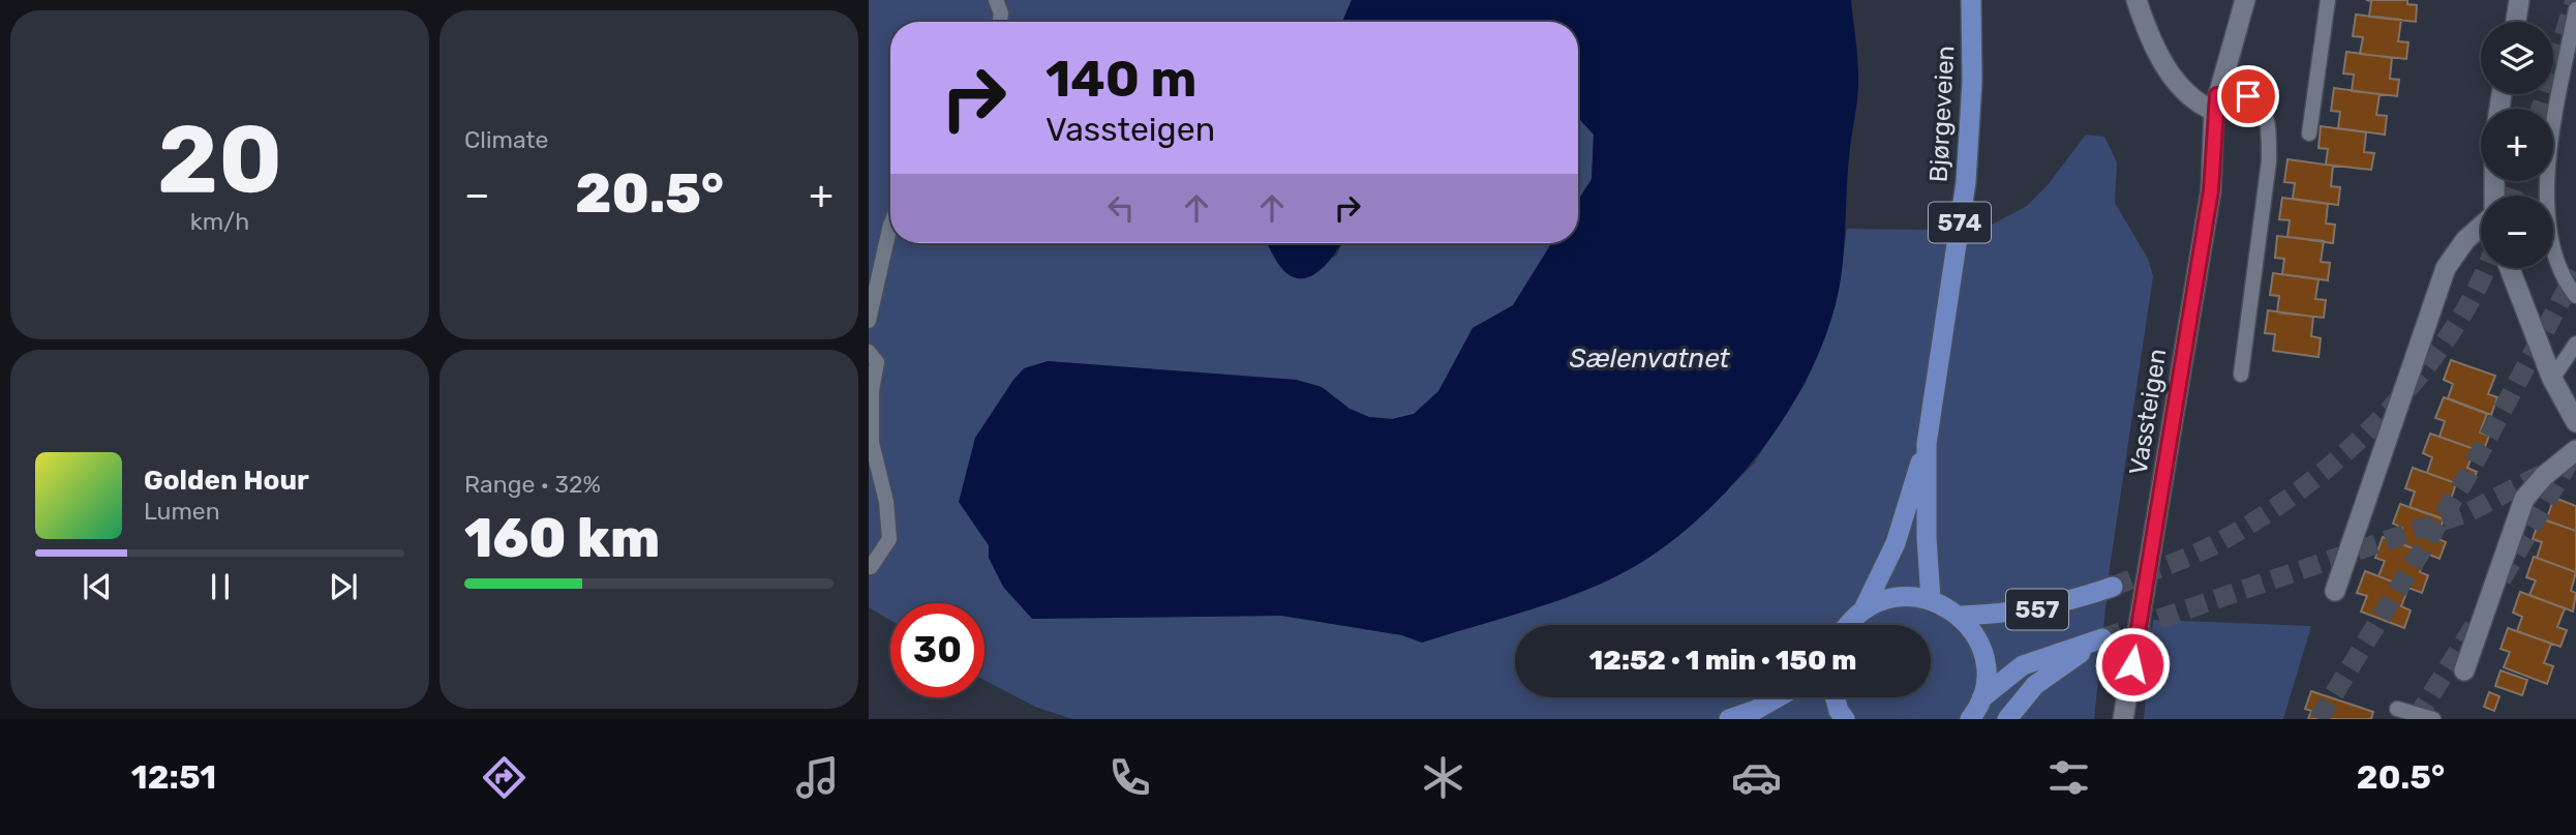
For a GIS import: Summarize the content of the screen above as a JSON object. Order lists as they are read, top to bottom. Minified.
{"streets":{"main road":["Bjørgeveien","574","557"],"street":["Vassteigen"]},"crossings":[["Bjørgeveien","557"]],"water":["Sælenvatnet"],"page":{"tile":[["20","km/h"],"Climate",["Range · 32%","160 km"]],"map_buttons":["+","−"],"turn":["140 m","Vassteigen"],"heat":["−","20.5°","+"],"song":["Golden Hour","Lumen"],"limit":"30","trip":"12:52 · 1 min · 150 m","tabs":["12:51","20.5°"]}}
